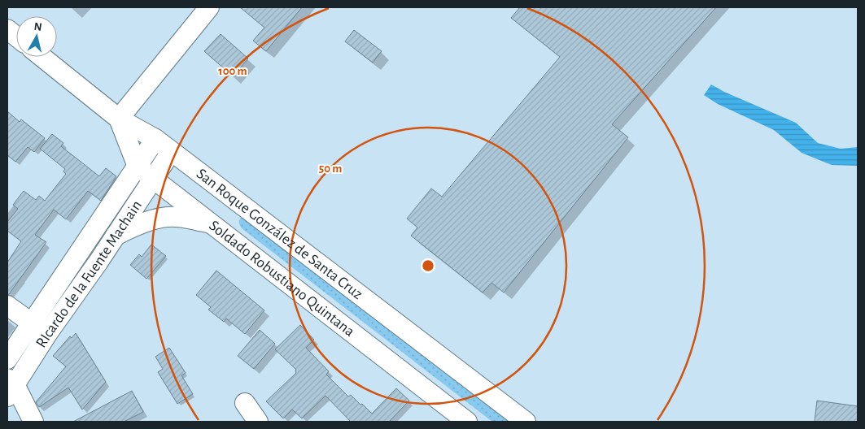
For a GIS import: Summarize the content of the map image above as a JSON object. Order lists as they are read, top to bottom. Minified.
{"streets":{"street":["San Roque González de Santa Cruz","RIcardo de la Fuente Machain","Soldado Robustiano Quintana"]},"crossings":[["San Roque González de Santa Cruz","RIcardo de la Fuente Machain"],["RIcardo de la Fuente Machain","Soldado Robustiano Quintana"]],"north":"top","rings":["100 m","50 m"]}
